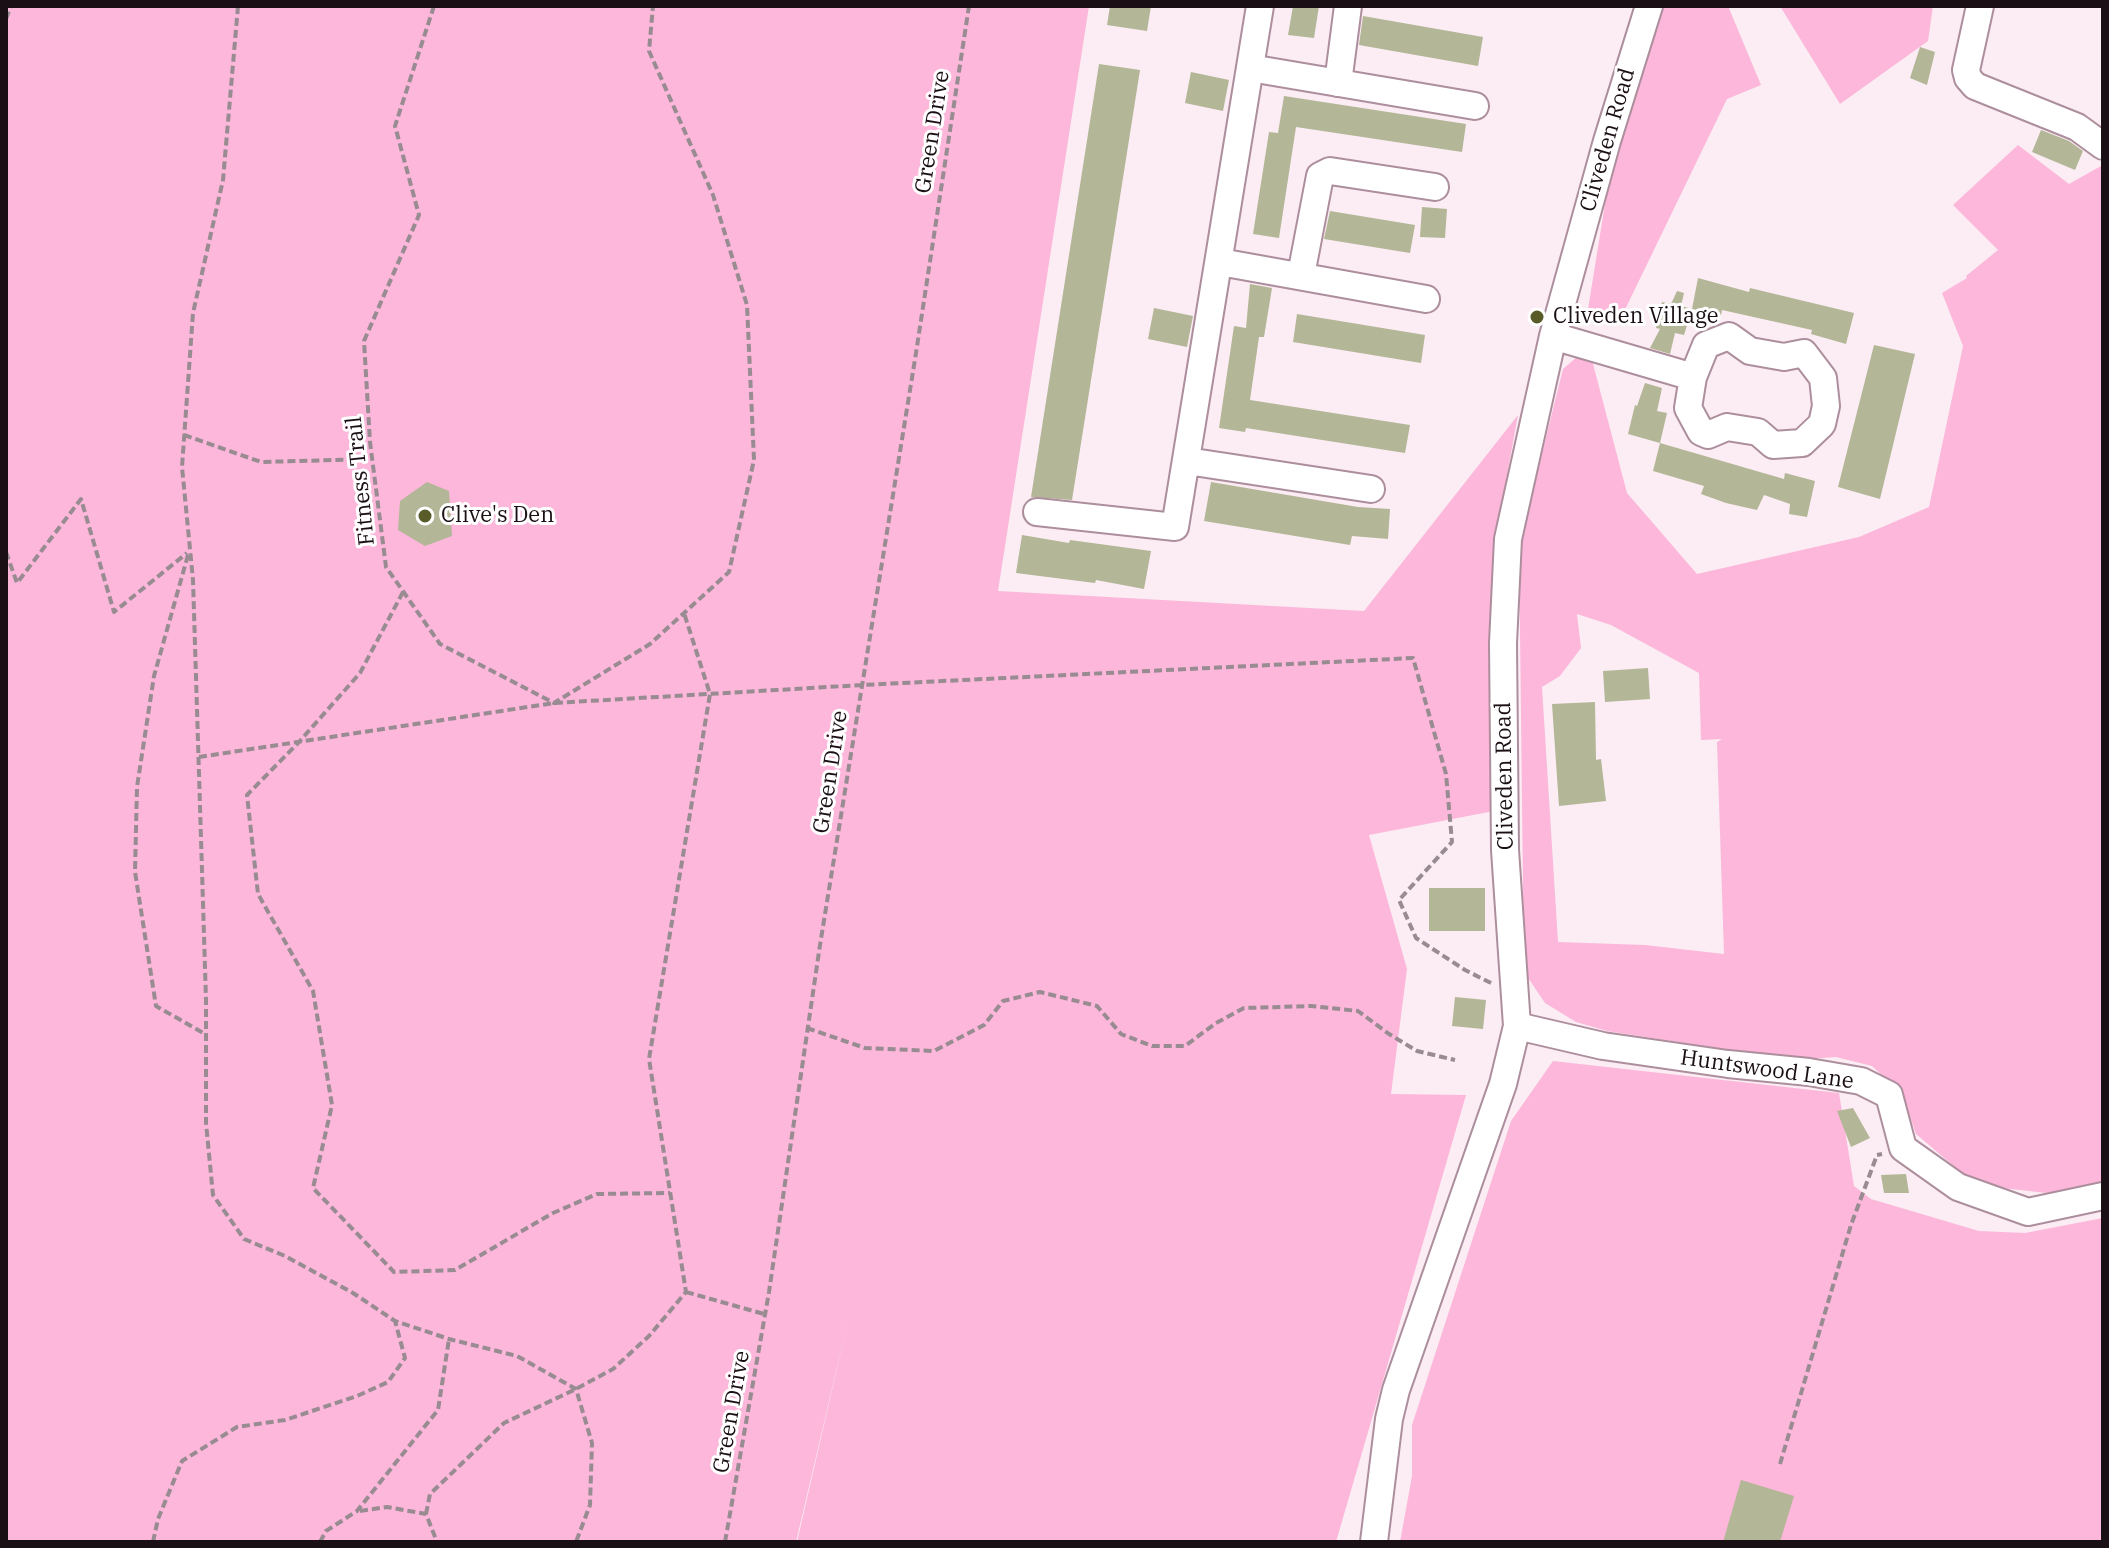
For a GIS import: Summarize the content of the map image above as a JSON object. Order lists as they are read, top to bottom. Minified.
{"streets":{"street":["Cliveden Road","Huntswood Lane"],"path":["Green Drive","Fitness Trail"]},"crossings":[["Cliveden Road","Huntswood Lane"]],"places":["Cliveden Village","Clive's Den"]}
